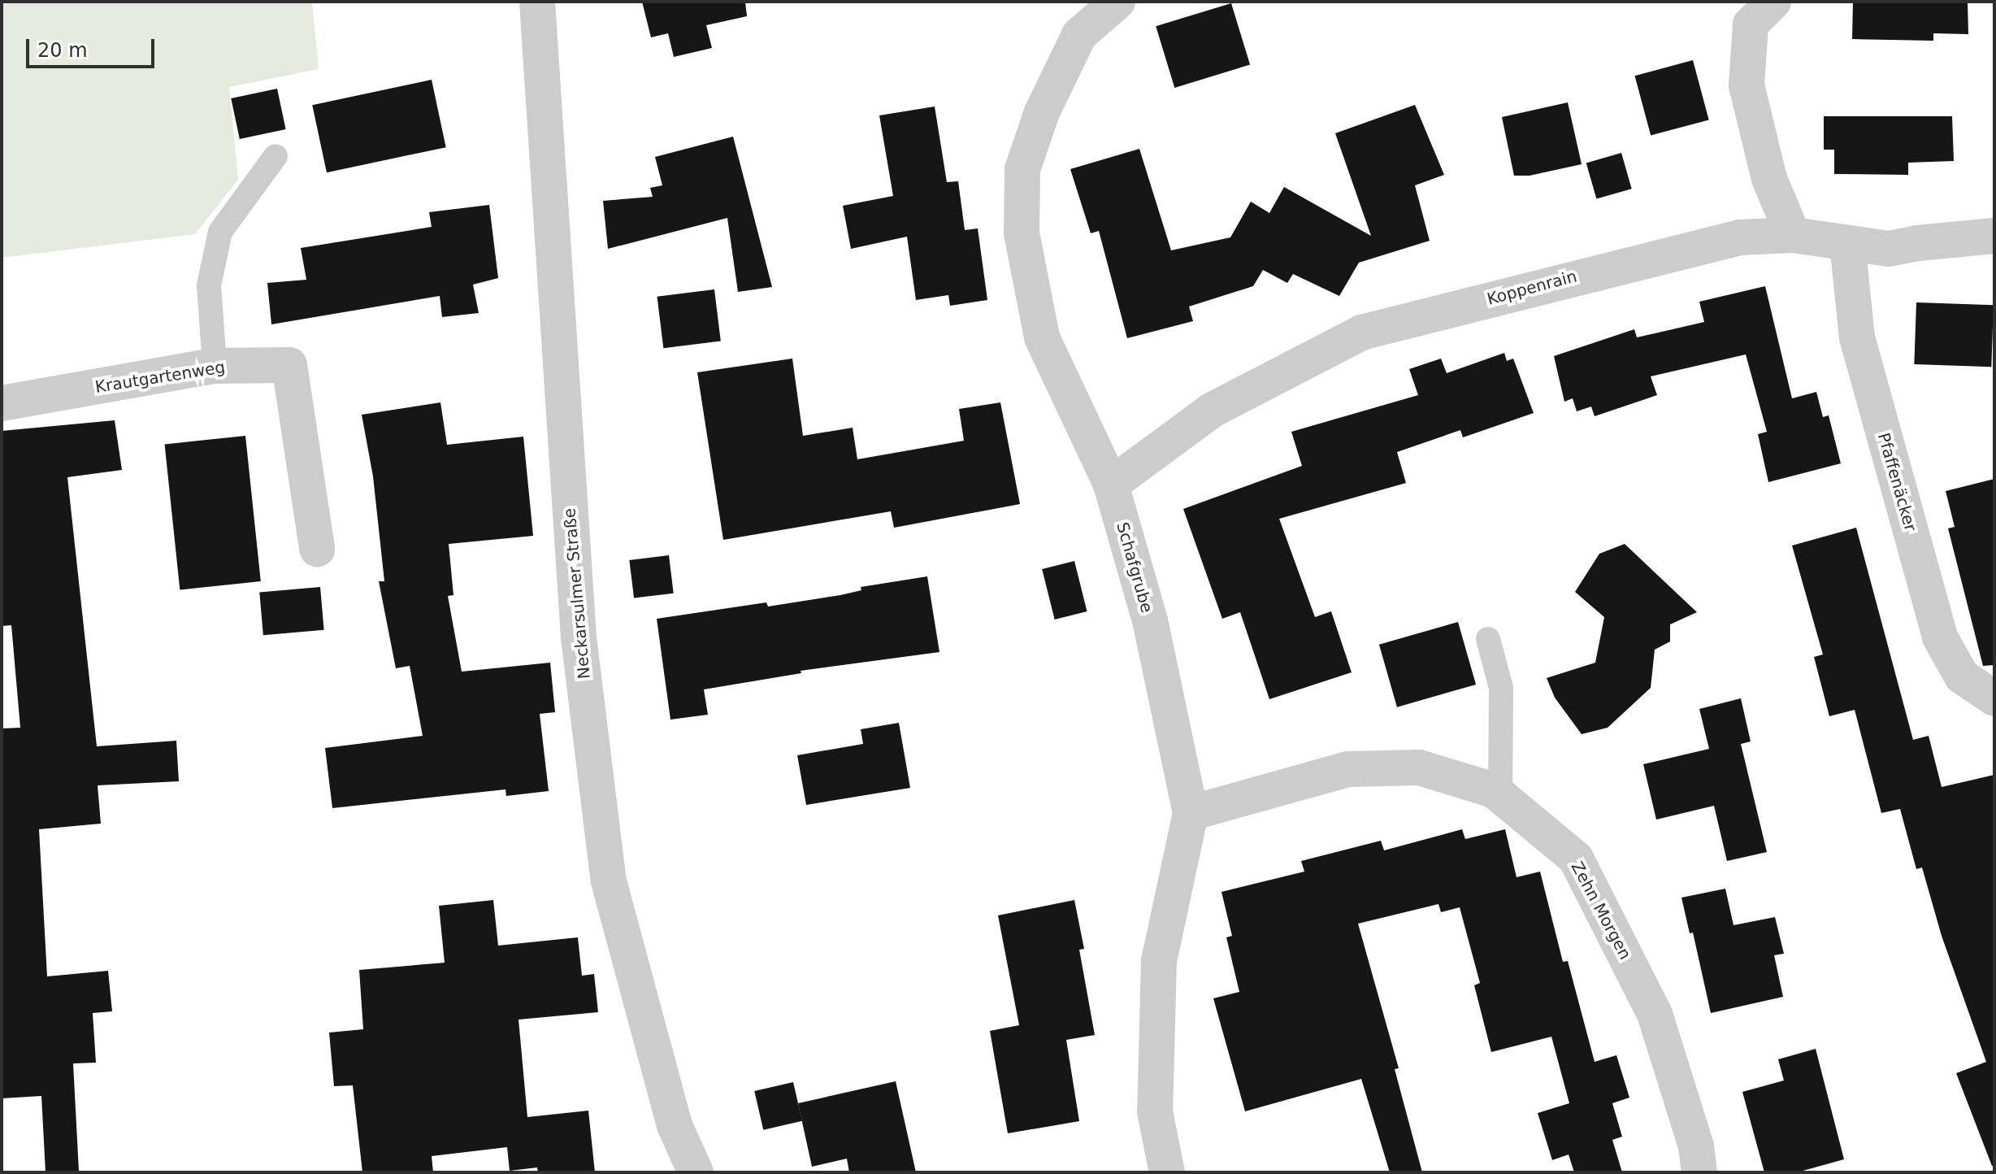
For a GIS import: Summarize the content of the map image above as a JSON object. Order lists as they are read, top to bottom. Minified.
{"streets":{"street":["Koppenrain","Krautgartenweg","Pfaffenäcker","Schafgrube","Neckarsulmer Straße","Zehn Morgen"]},"crossings":[["Koppenrain","Pfaffenäcker"],["Koppenrain","Schafgrube"],["Schafgrube","Zehn Morgen"]],"scale_bar":"20 m"}
